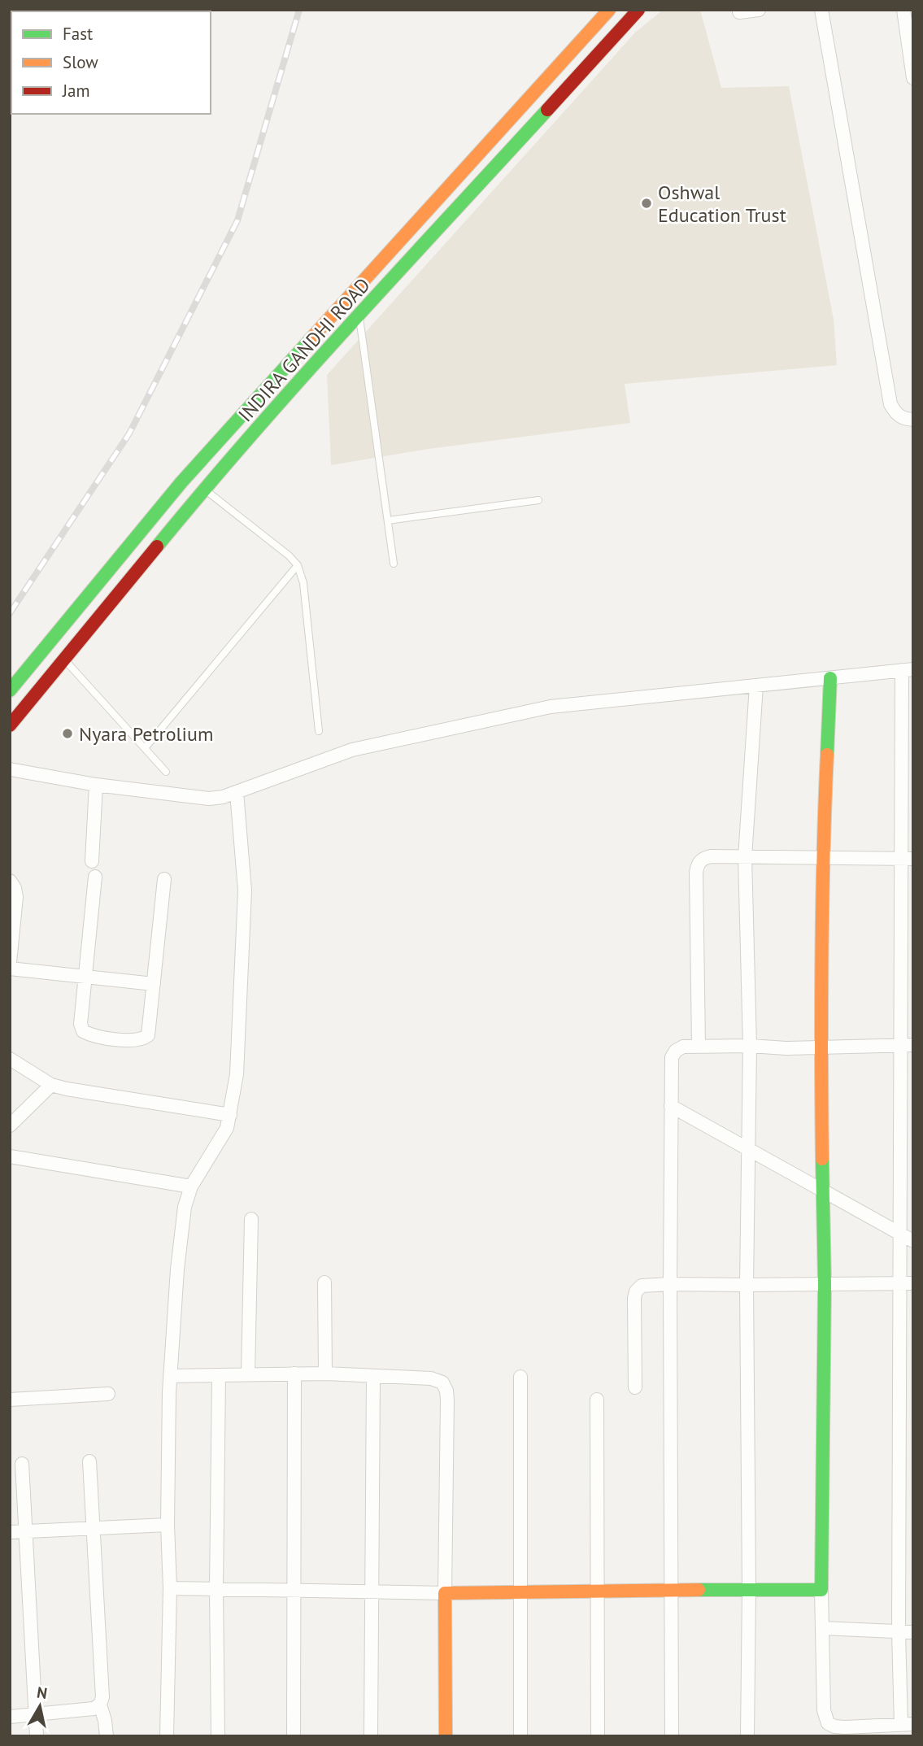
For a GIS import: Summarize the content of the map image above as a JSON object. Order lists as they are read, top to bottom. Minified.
{"streets":{"main road":["INDIRA GANDHI ROAD"]},"places":["Oshwal Education Trust","Nyara Petrolium"],"legend":["Fast","Slow","Jam"],"north":"top"}
